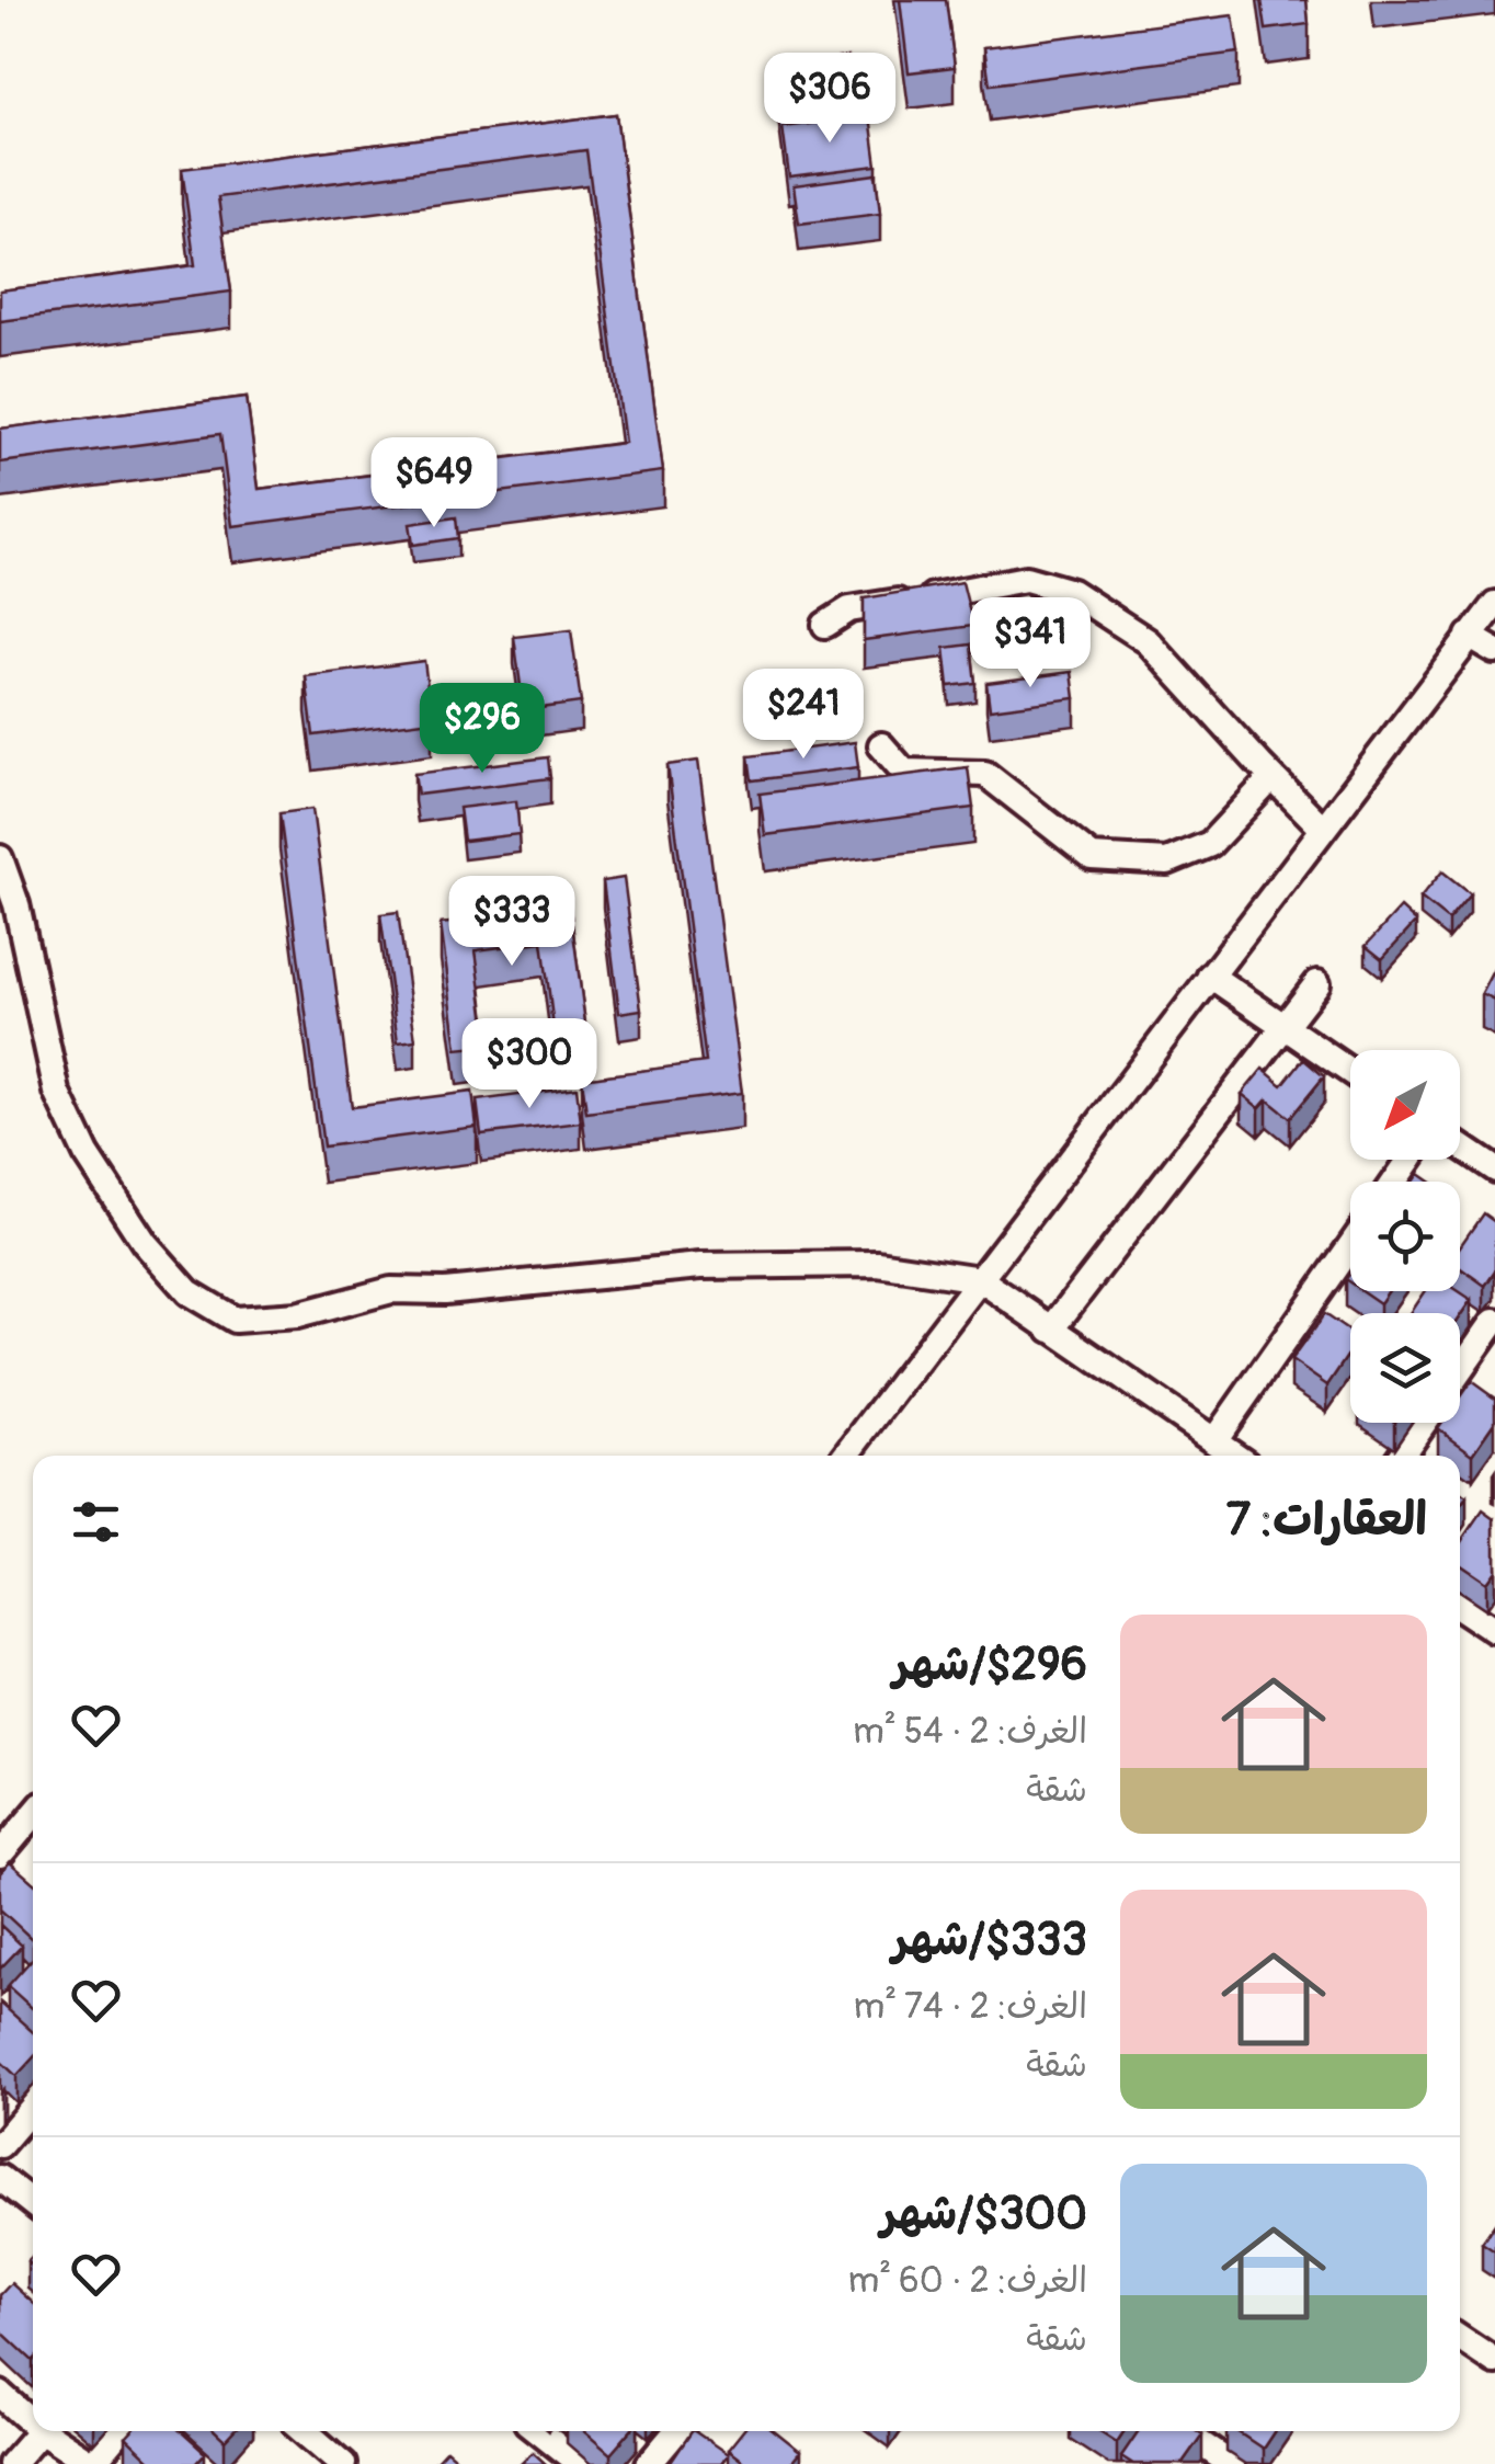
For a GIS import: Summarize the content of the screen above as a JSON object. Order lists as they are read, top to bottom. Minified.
{"north":"bottom left","page":{"price":["$306","$649","$341","$241","$296","$333","$300"],"heading":"العقارات: 7","list":[{"name":"$296/شهر","note":"الغرف: 2 · 54 m² · شقة"},{"name":"$333/شهر","note":"الغرف: 2 · 74 m² · شقة"},{"name":"$300/شهر","note":"الغرف: 2 · 60 m² · شقة"}]}}
